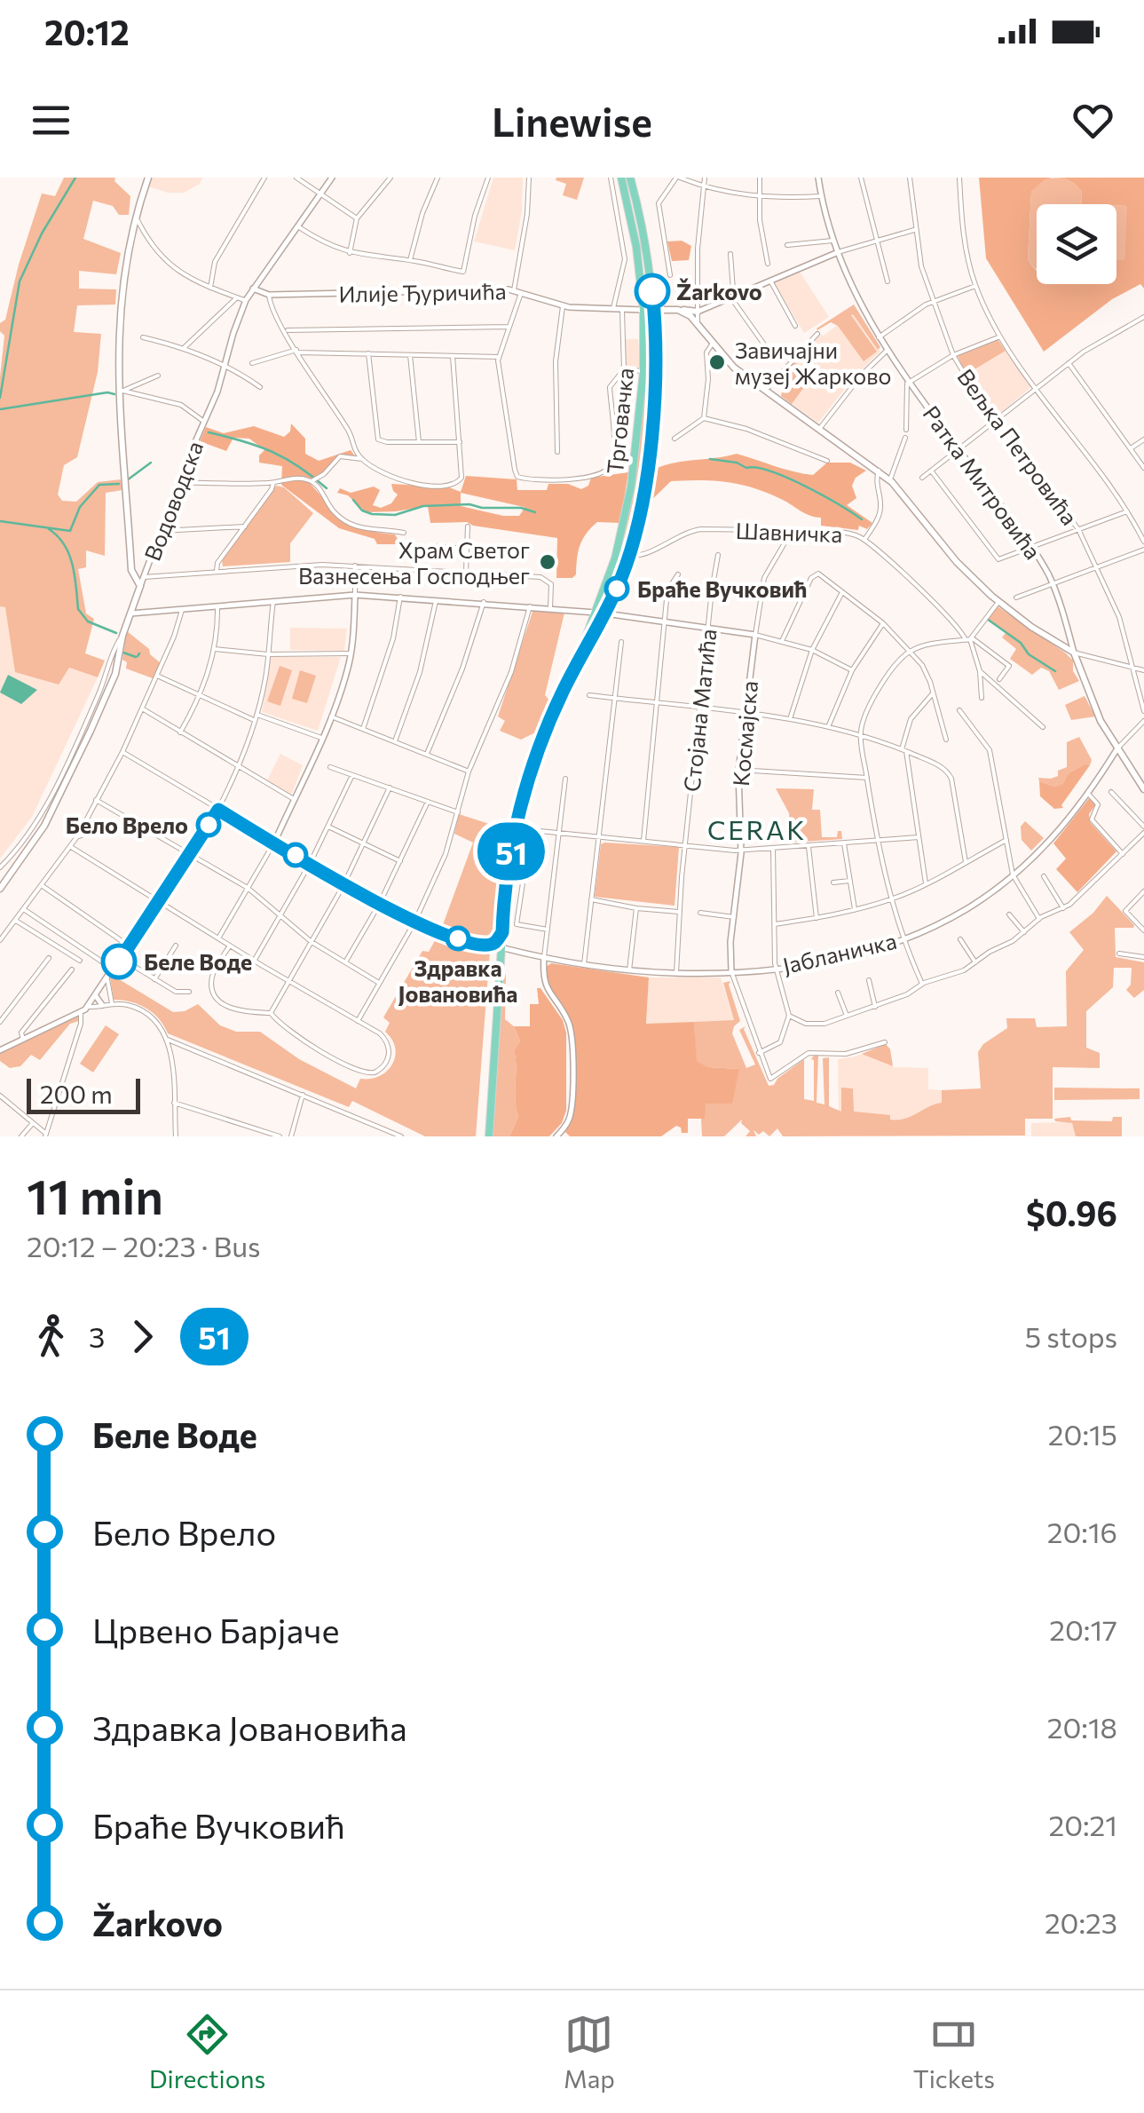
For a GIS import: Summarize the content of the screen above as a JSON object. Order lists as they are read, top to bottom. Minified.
{"streets":{"main road":["Трговачка","Ратка Митровића","Водоводска"],"street":["Илије Ђуричића","Вељка Петровића","Шавничка","Стојана Матића","Космајска","Јабланичка"]},"crossings":[["Илије Ђуричића","Трговачка"],["Илије Ђуричића","Водоводска"],["Трговачка","Шавничка"],["Трговачка","Јабланичка"],["Ратка Митровића","Јабланичка"],["Шавничка","Космајска"],["Стојана Матића","Јабланичка"],["Космајска","Јабланичка"]],"districts":["CERAK"],"places":["Žarkovo","Завичајни музеј Жарково","Храм Светог Вазнесења Господњег","Браће Вучковић","Бело Врело","Здравка Јовановића","Беле Воде"],"lines":["bus line 51"],"scale_bar":"200 m","page":{"status":"20:12","header":"Linewise","on_map":"51","scale":"200 m","heading":["11 min","20:12 – 20:23 · Bus","$0.96"],"legs":["3","51","5 stops"],"list":[{"name":"Беле Воде","value":"20:15"},{"name":"Бело Врело","value":"20:16"},{"name":"Црвено Барјаче","value":"20:17"},{"name":"Здравка Јовановића","value":"20:18"},{"name":"Браће Вучковић","value":"20:21"},{"name":"Žarkovo","value":"20:23"}],"tabs":["Directions","Map","Tickets"]}}
